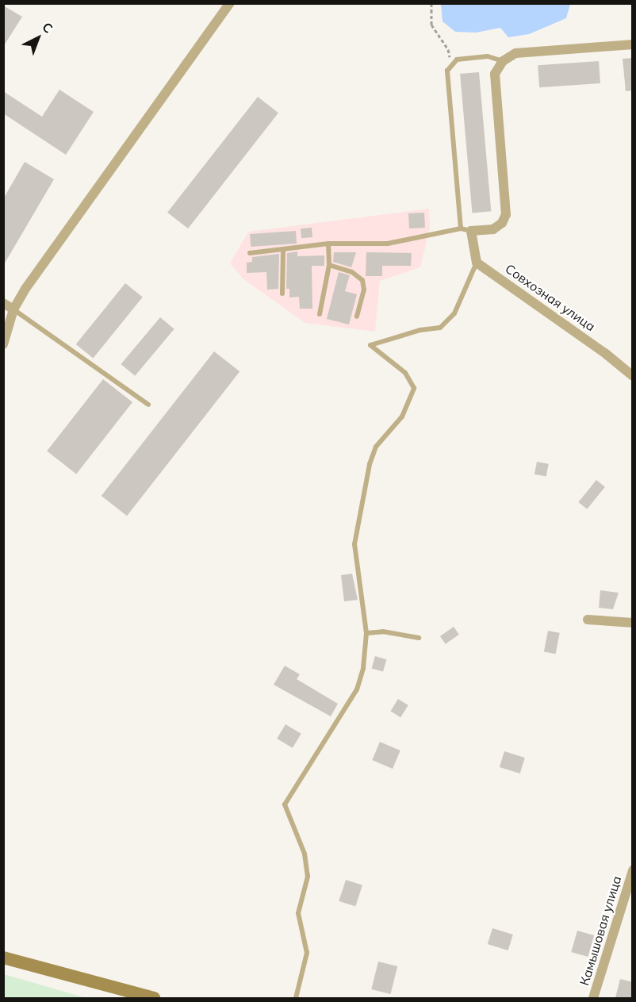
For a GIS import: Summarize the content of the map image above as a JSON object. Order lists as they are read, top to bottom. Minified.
{"streets":{"street":["Совхозная улица","Камышовая улица"]},"north":"top right"}
